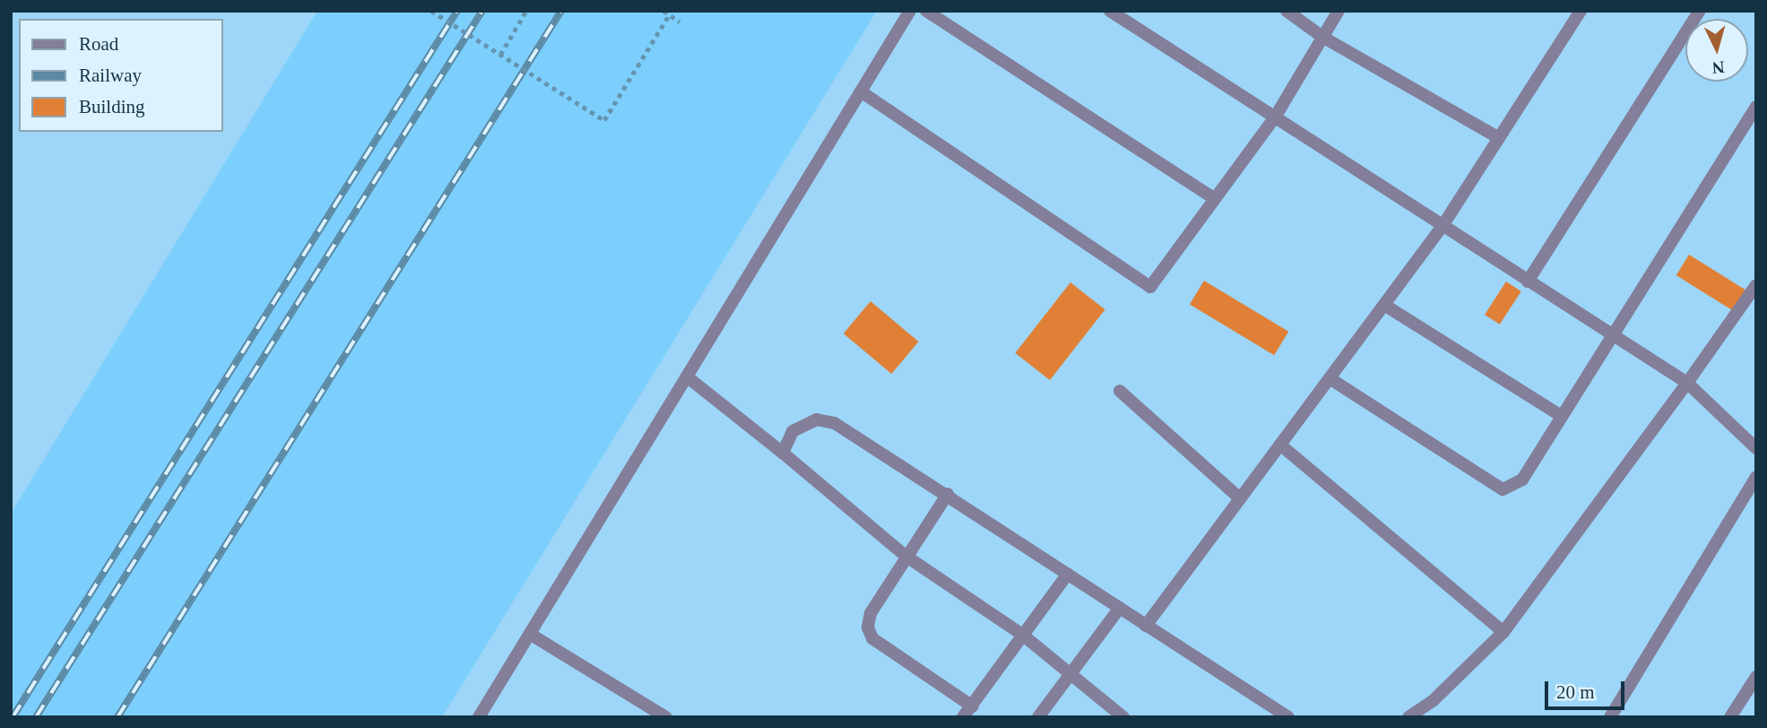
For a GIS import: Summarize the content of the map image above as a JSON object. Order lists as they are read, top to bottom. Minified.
{"legend":["Road","Railway","Building"],"scale_bar":"20 m","north":"bottom"}
